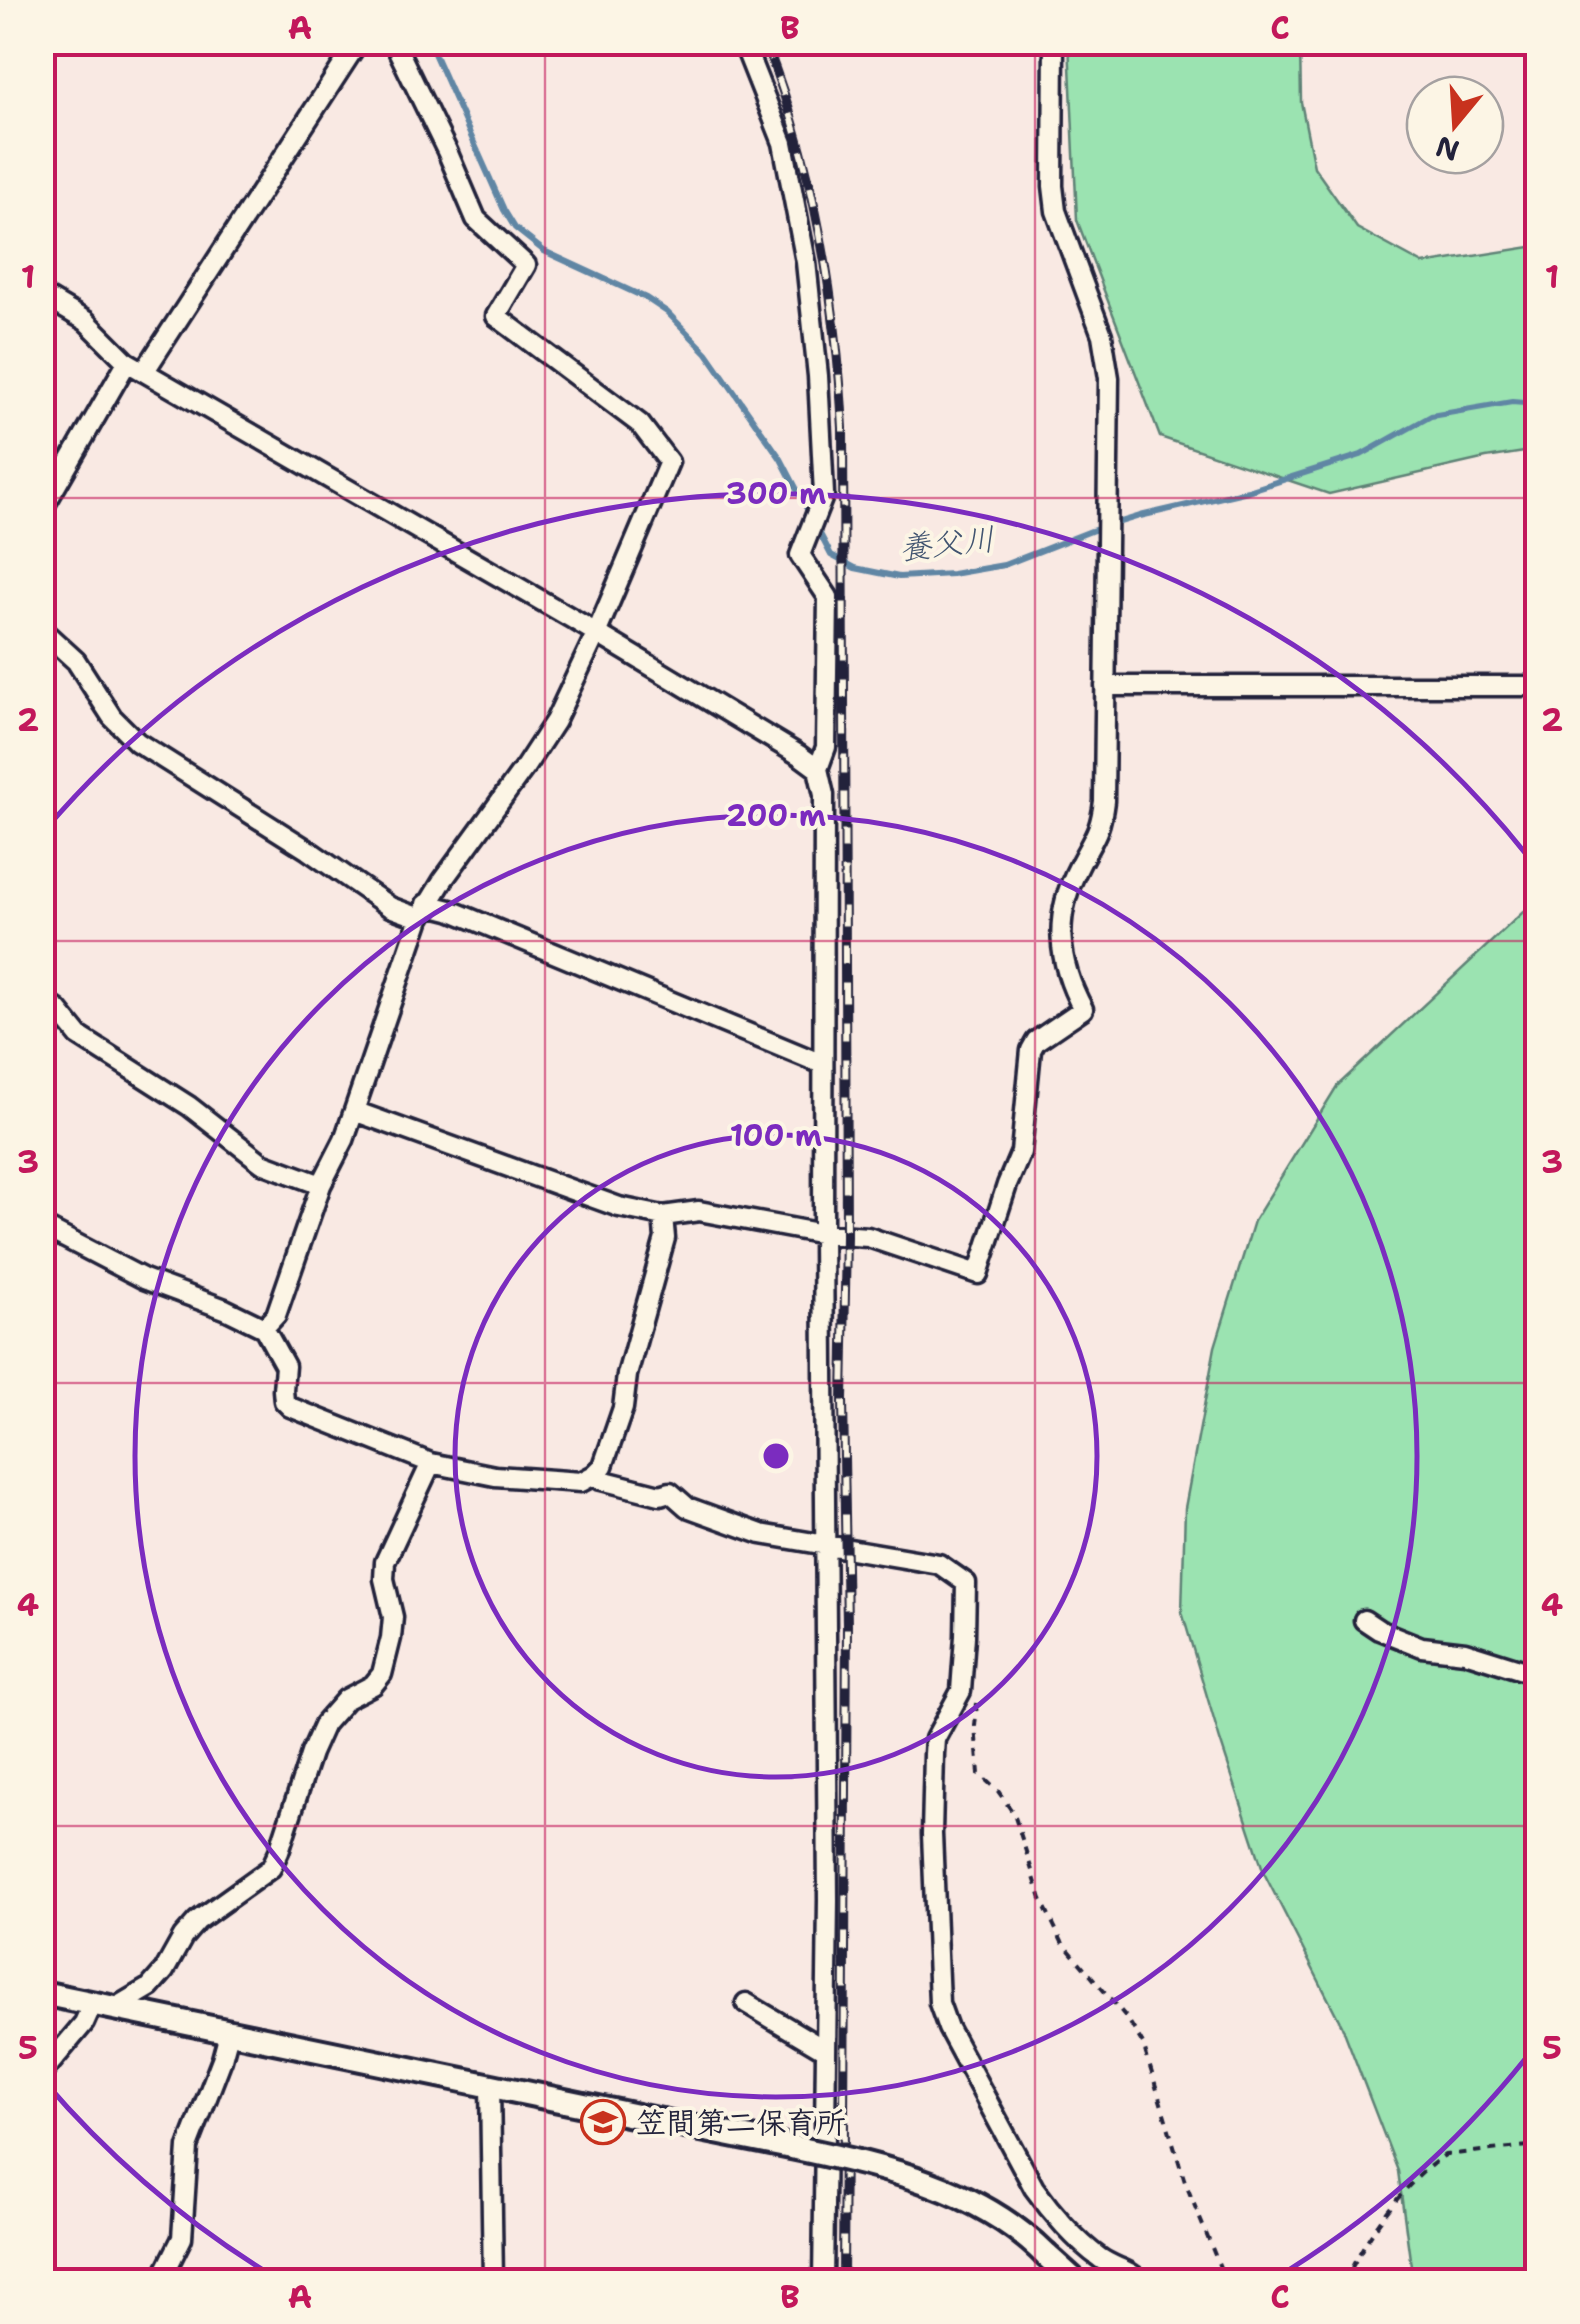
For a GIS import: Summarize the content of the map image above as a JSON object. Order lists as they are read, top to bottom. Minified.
{"water":["養父川"],"places":{"school or university":["笠間第二保育所"]},"north":"bottom","grid":{"columns":["A","B","C"],"rows":["1","2","3","4","5"]},"rings":["300 m","200 m","100 m"]}
